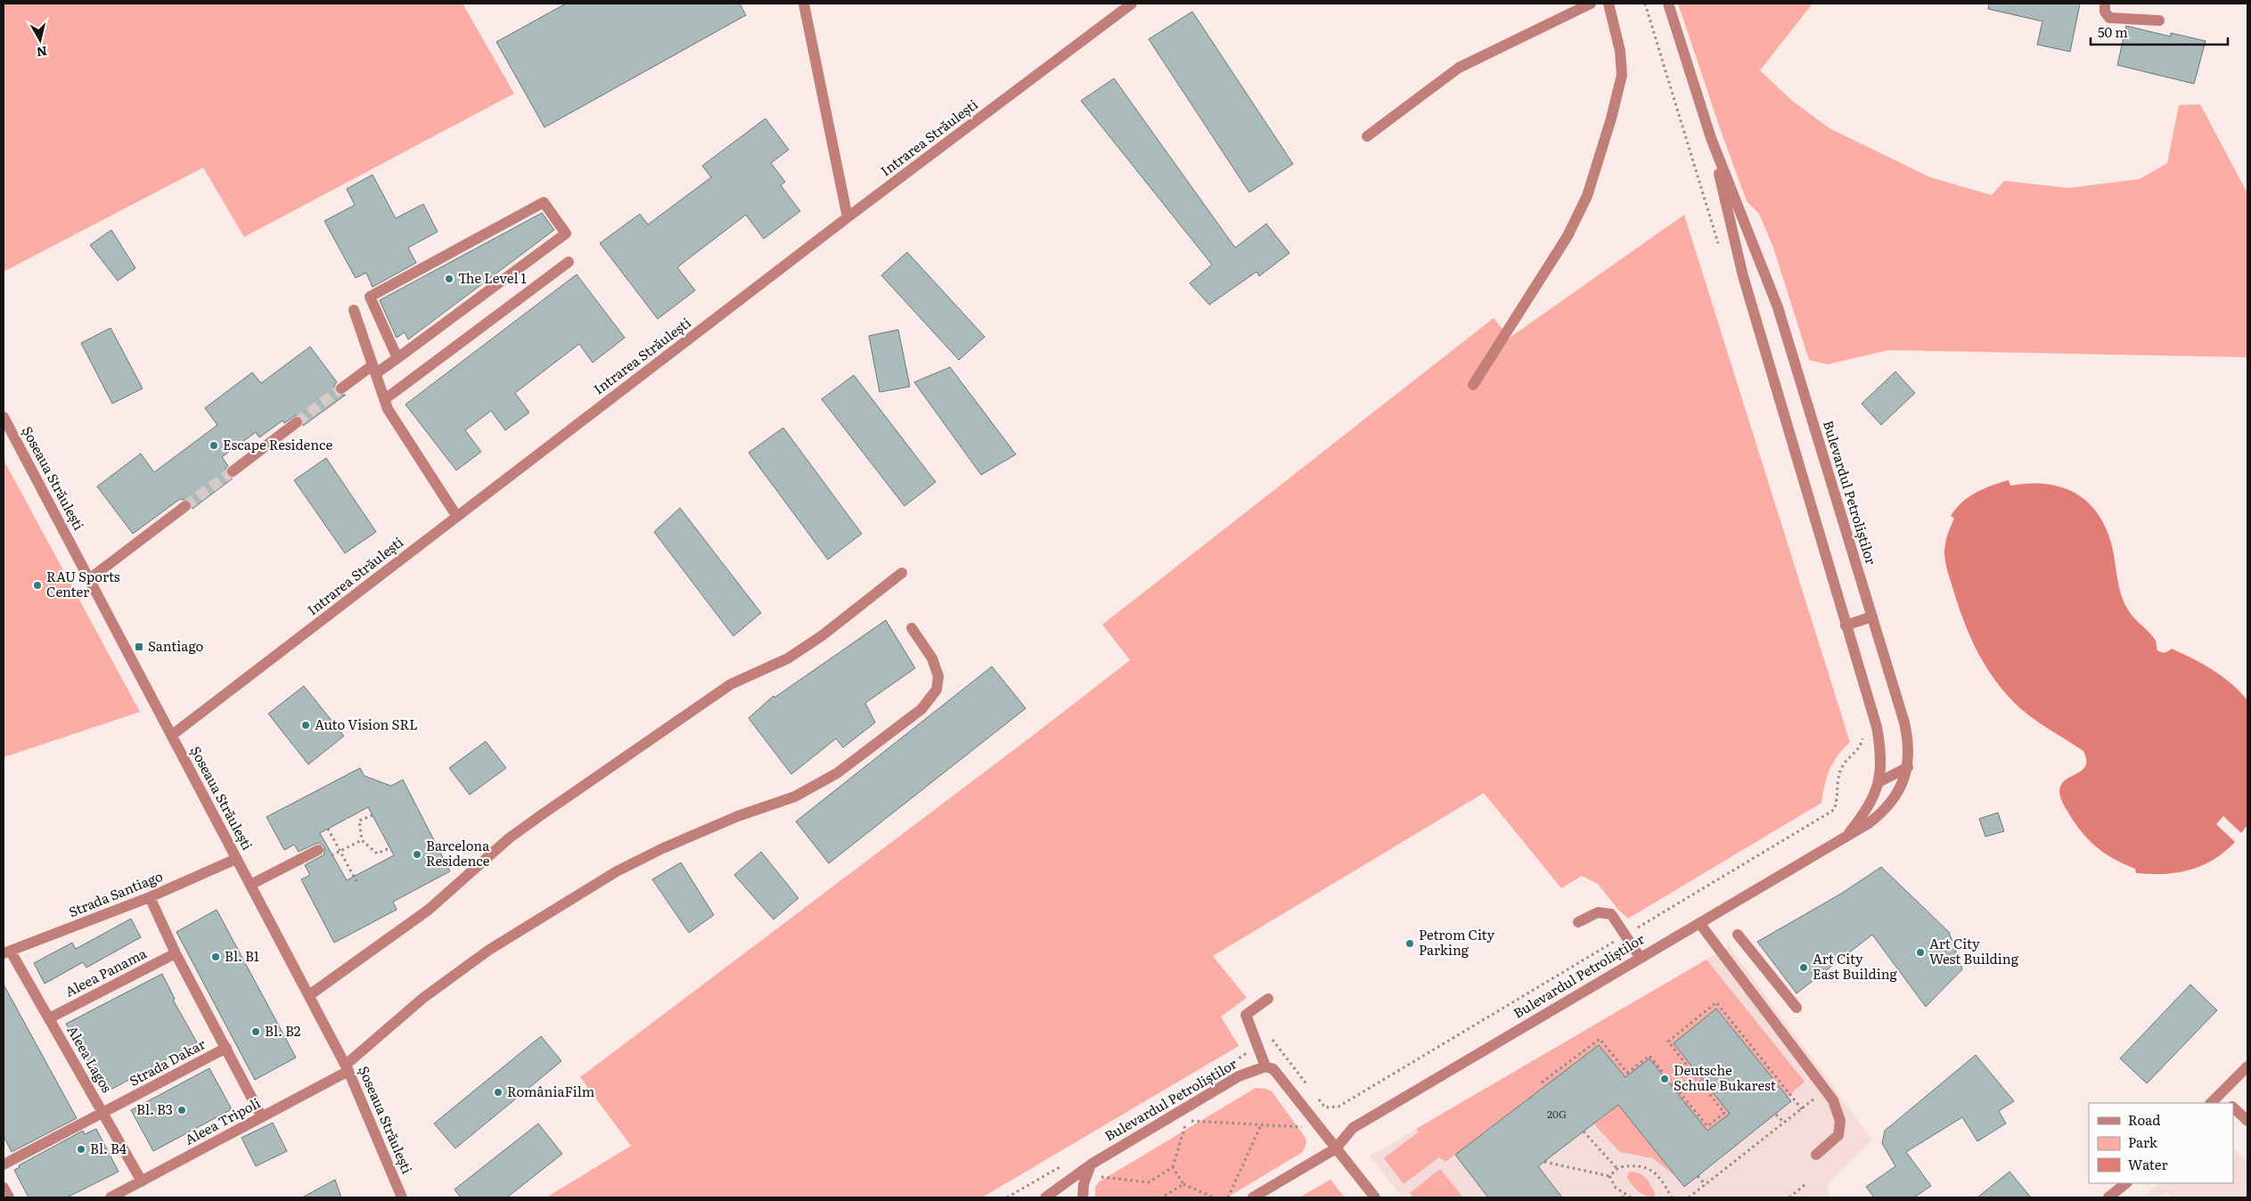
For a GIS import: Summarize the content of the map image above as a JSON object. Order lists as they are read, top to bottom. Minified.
{"streets":{"street":["Intrarea Străulești","Șoseaua Străulești","Bulevardul Petroliștilor","Strada Santiago","Aleea Panama","Aleea Lagos","Strada Dakar","Aleea Tripoli"]},"crossings":[["Intrarea Străulești","Șoseaua Străulești"],["Șoseaua Străulești","Strada Santiago"],["Șoseaua Străulești","Aleea Tripoli"],["Strada Santiago","Aleea Lagos"],["Aleea Panama","Aleea Lagos"],["Aleea Lagos","Strada Dakar"],["Aleea Lagos","Aleea Tripoli"]],"places":{"other":["The Level 1","Escape Residence","RAU Sports Center","Auto Vision SRL","Barcelona Residence","Petrom City Parking","Art City West Building","Bl. B1","Art City East Building","Bl. B2","Deutsche Schule Bukarest","RomâniaFilm","Bl. B3","Bl. B4"],"transit":["Santiago"]},"house_numbers":["20G"],"legend":["Road","Park","Water"],"scale_bar":"50 m","north":"bottom"}
